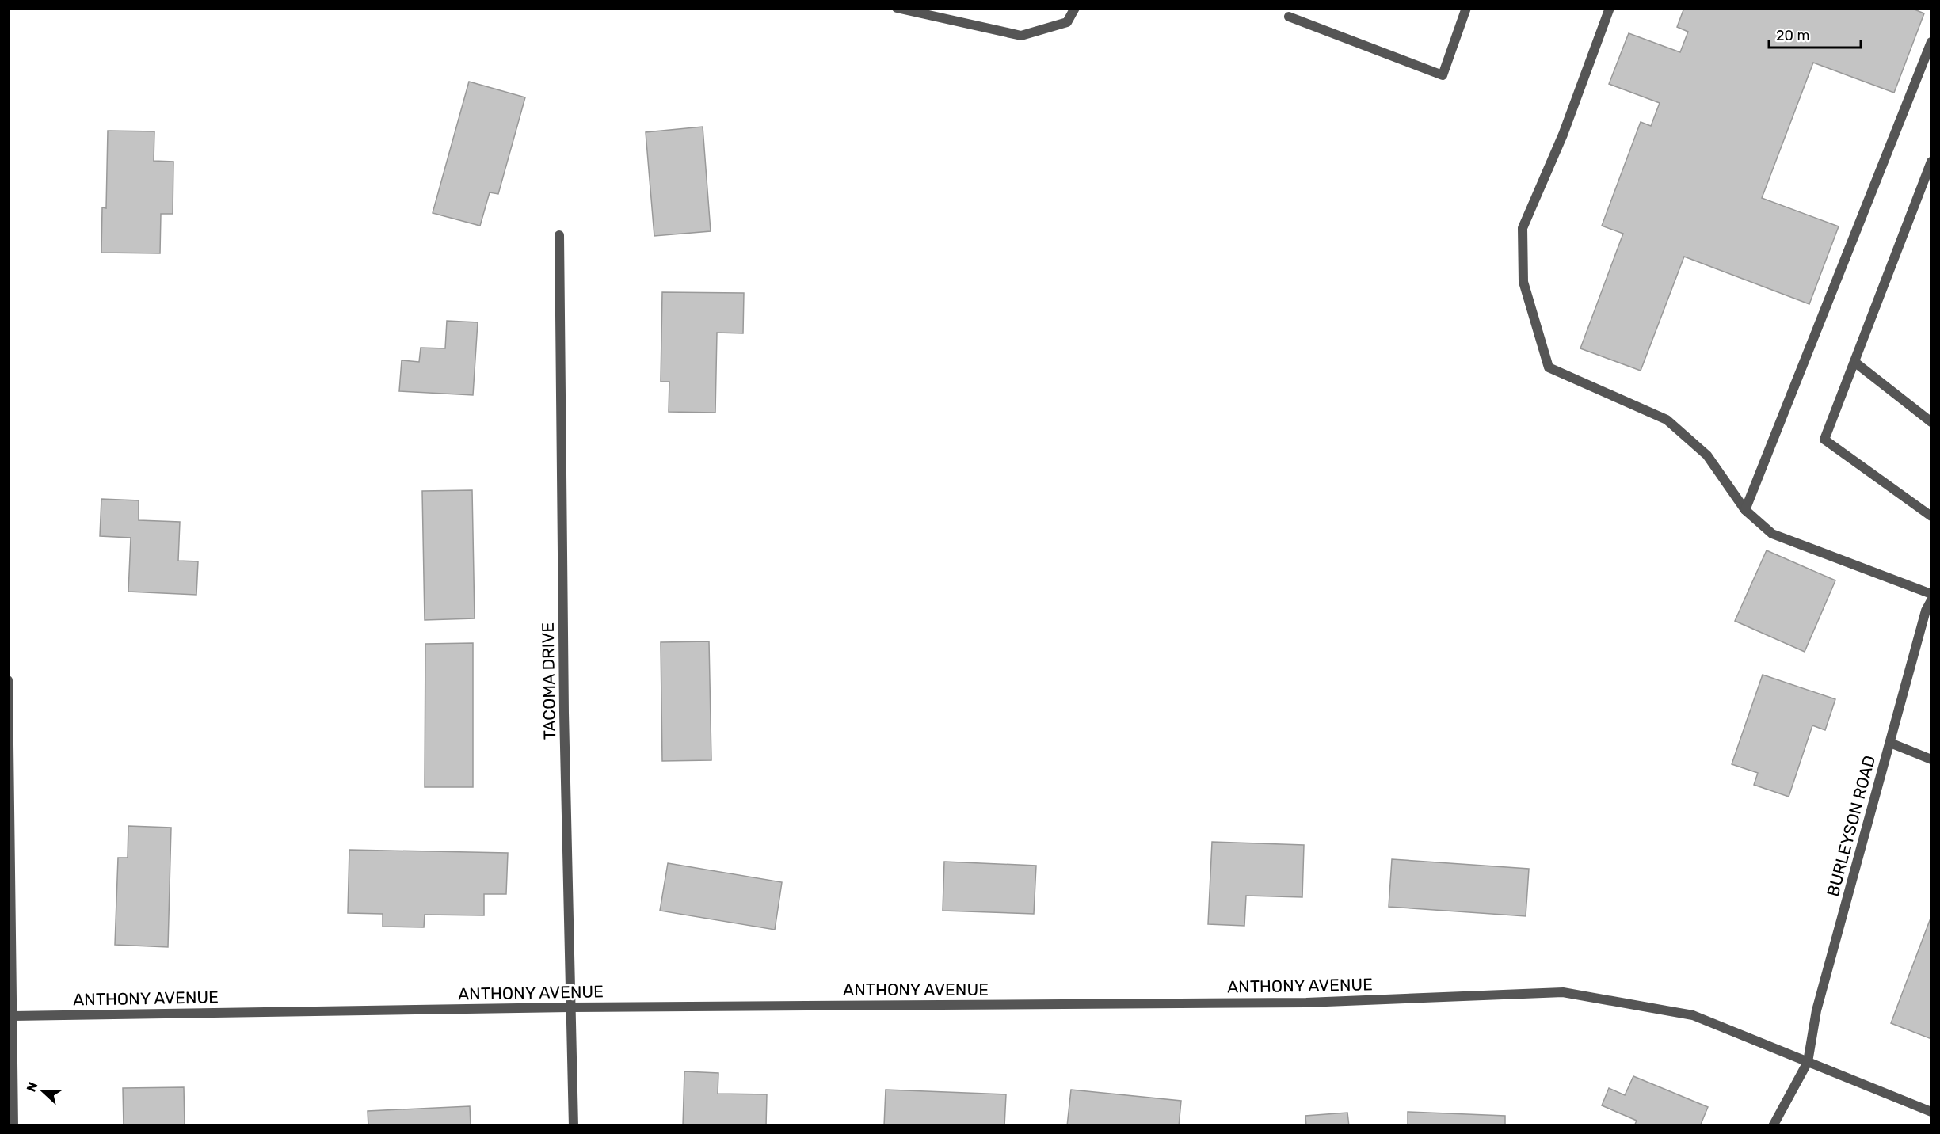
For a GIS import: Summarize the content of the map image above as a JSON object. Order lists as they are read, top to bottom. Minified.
{"streets":{"street":["TACOMA DRIVE","BURLEYSON ROAD","ANTHONY AVENUE"]},"crossings":[["TACOMA DRIVE","ANTHONY AVENUE"],["BURLEYSON ROAD","ANTHONY AVENUE"]],"scale_bar":"20 m","north":"left"}
